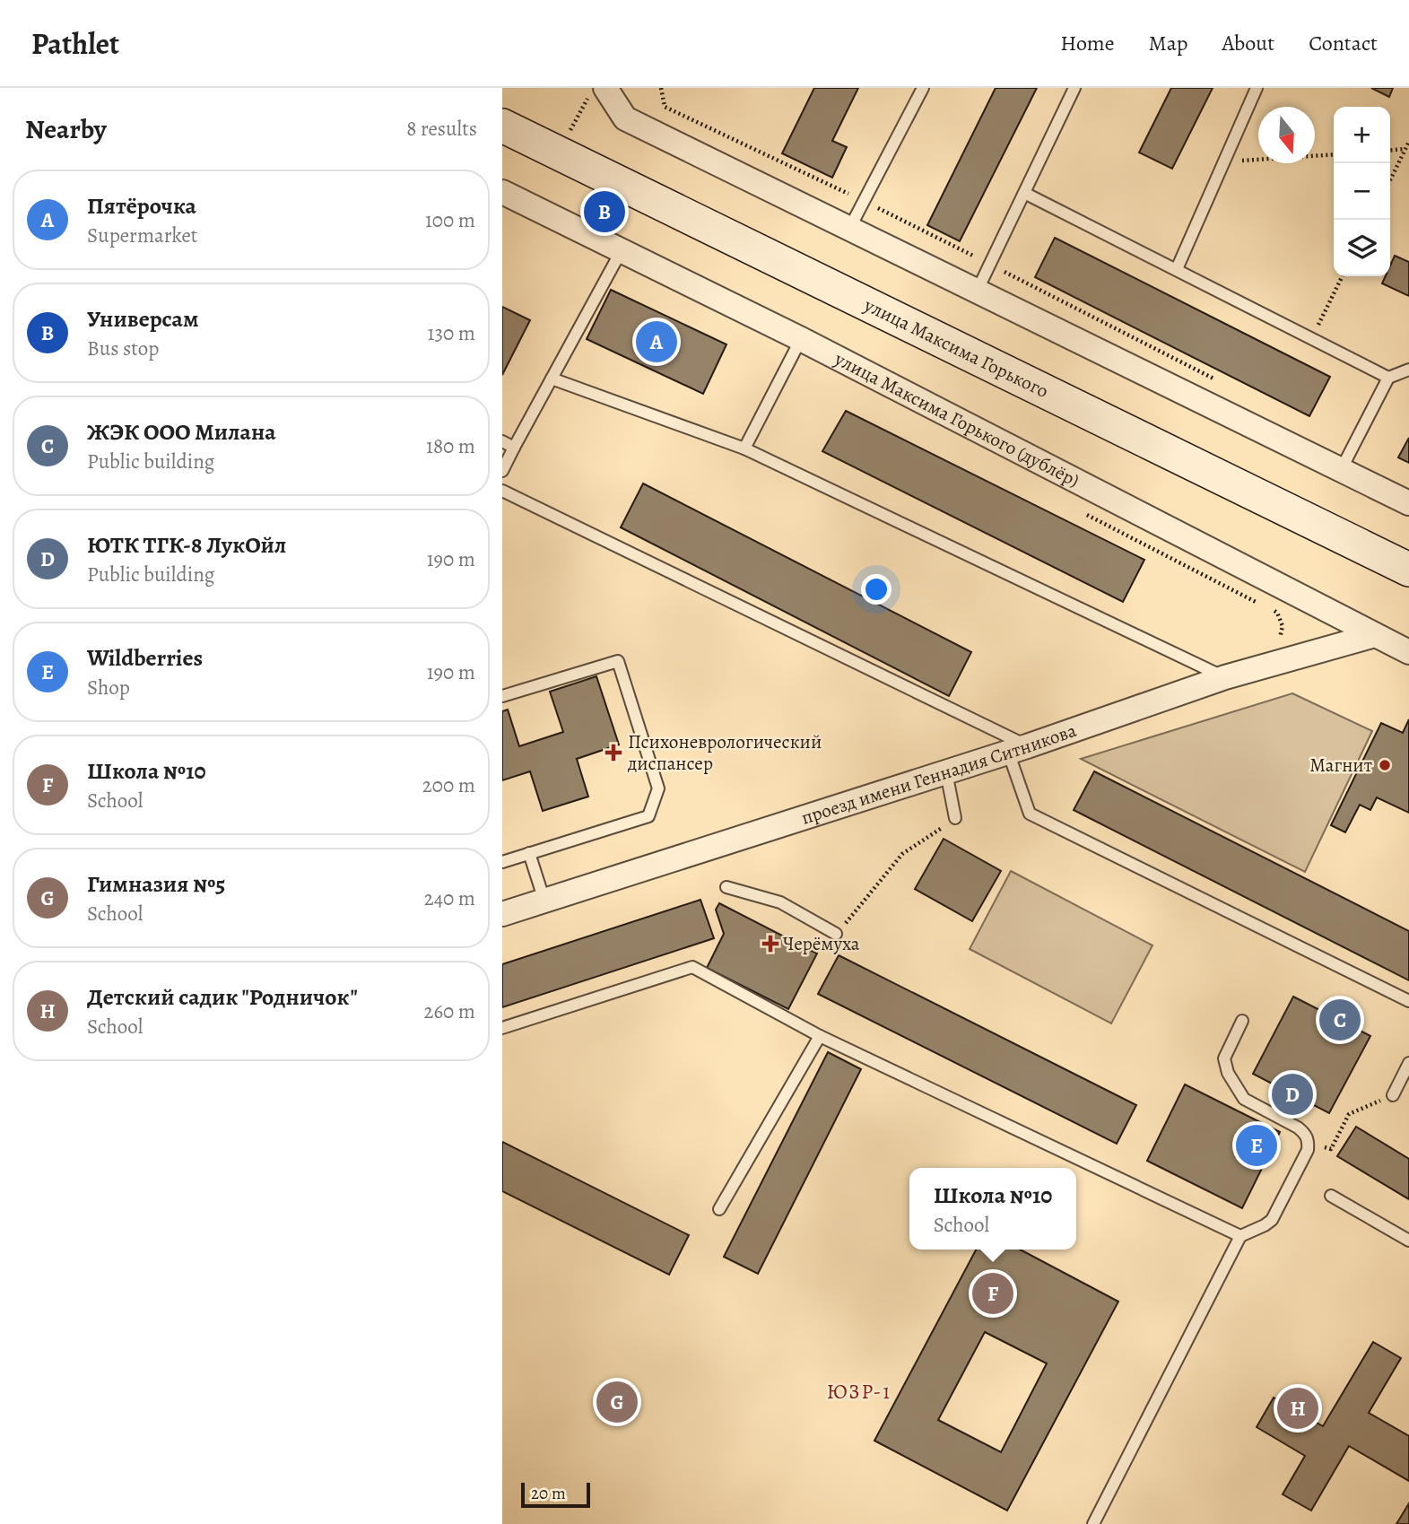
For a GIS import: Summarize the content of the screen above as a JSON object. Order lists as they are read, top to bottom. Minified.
{"streets":{"street":["улица Максима Горького","улица Максима Горького (дублёр)","проезд имени Геннадия Ситникова"]},"crossings":[["улица Максима Горького (дублёр)","проезд имени Геннадия Ситникова"]],"districts":["ЮЗР-1"],"places":{"health":["Психоневрологический диспансер","Черёмуха"],"other":["Магнит"]},"scale_bar":"20 m","north":"bottom","page":{"header":"Pathlet","nav":["Home","Map","About","Contact"],"heading":["Nearby","8 results"],"map_buttons":["+","−"],"list":[{"mark":"A","name":"Пятёрочка","note":"Supermarket","value":"100 m"},{"mark":"B","name":"Универсам","note":"Bus stop","value":"130 m"},{"mark":"C","name":"ЖЭК ООО Милана","note":"Public building","value":"180 m"},{"mark":"D","name":"ЮТК ТГК-8 ЛукОйл","note":"Public building","value":"190 m"},{"mark":"E","name":"Wildberries","note":"Shop","value":"190 m"},{"mark":"F","name":"Школа №10","note":"School","value":"200 m"},{"mark":"G","name":"Гимназия №5","note":"School","value":"240 m"},{"mark":"H","name":"Детский садик \"Родничок\"","note":"School","value":"260 m"}],"pins":["B","A","C","D","E","F","G","H"],"popup":["Школа №10","School"],"scale":"20 m"}}
